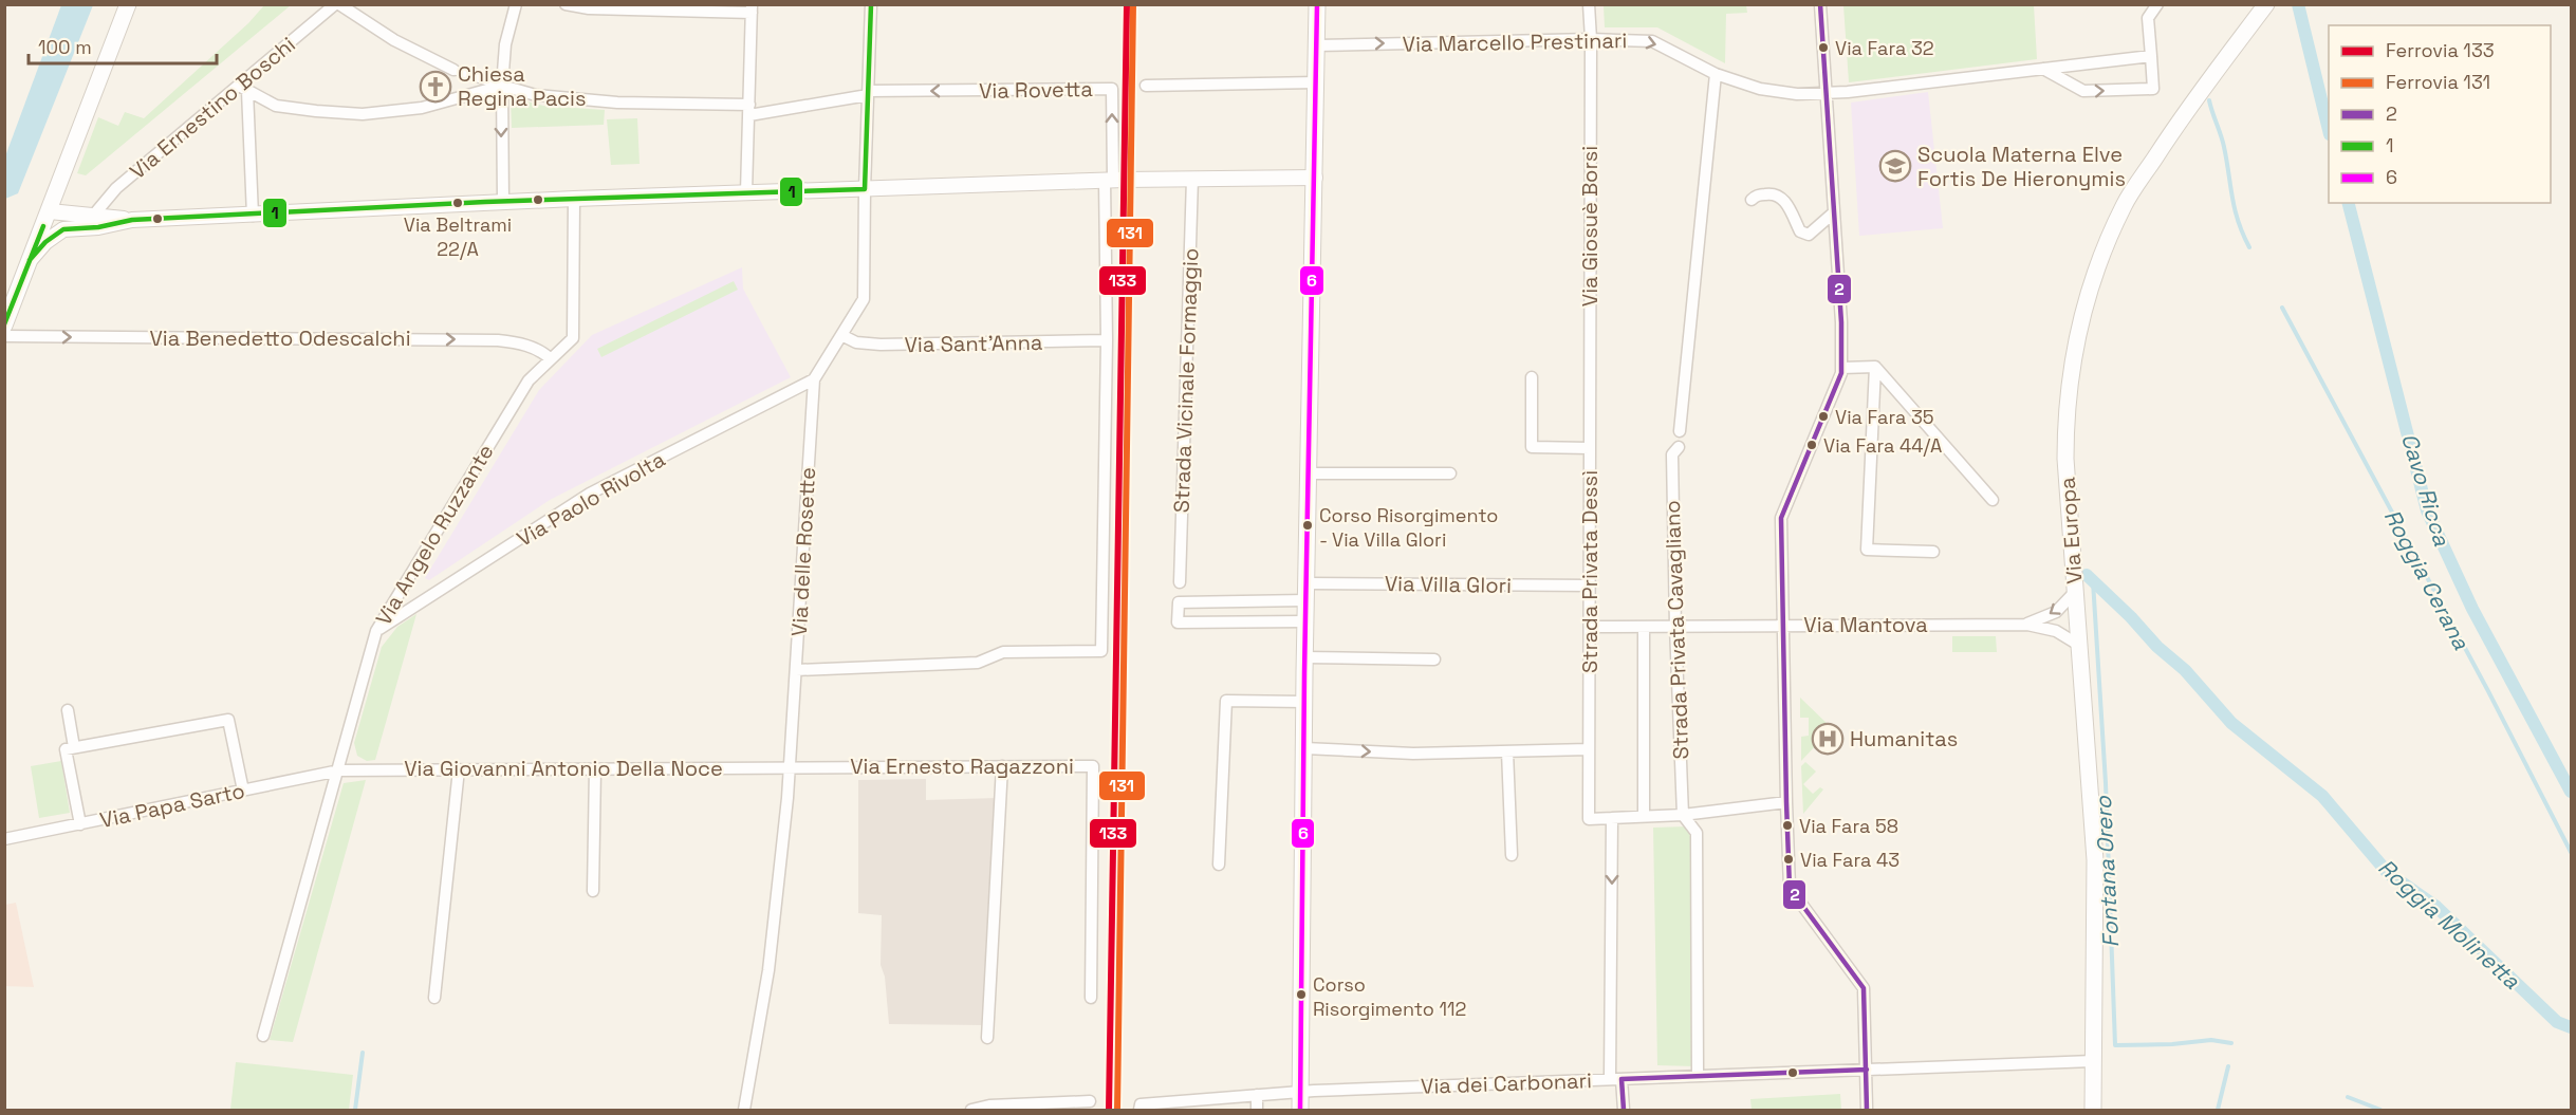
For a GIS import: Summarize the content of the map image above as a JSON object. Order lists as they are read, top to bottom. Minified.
{"streets":{"main road":["Via Europa"],"street":["Via Marcello Prestinari","Via Rovetta","Via Ernestino Boschi","Via Giosuè Borsi","Via Benedetto Odescalchi","Via Sant'Anna","Strada Vicinale Formaggio","Via Paolo Rivolta","Via Angelo Ruzzante","Via delle Rosette","Strada Privata Dessì","Via Villa Glori","Via Mantova","Strada Privata Cavagliano","Via Ernesto Ragazzoni","Via Giovanni Antonio Della Noce","Via Papa Sarto","Via dei Carbonari"]},"crossings":[["Via Marcello Prestinari","Via Giosuè Borsi"],["Via Rovetta","Via delle Rosette"],["Via Giosuè Borsi","Strada Privata Dessì"],["Via Benedetto Odescalchi","Via Angelo Ruzzante"],["Via Sant'Anna","Via delle Rosette"],["Via Paolo Rivolta","Via Angelo Ruzzante"],["Via Paolo Rivolta","Via delle Rosette"],["Via Europa","Via Mantova"],["Via Europa","Via dei Carbonari"],["Via Angelo Ruzzante","Via Giovanni Antonio Della Noce"],["Via Angelo Ruzzante","Via Papa Sarto"],["Via delle Rosette","Via Ernesto Ragazzoni"],["Via delle Rosette","Via Giovanni Antonio Della Noce"],["Strada Privata Dessì","Via Villa Glori"],["Strada Privata Dessì","Via Mantova"],["Via Mantova","Strada Privata Cavagliano"],["Via Ernesto Ragazzoni","Via Giovanni Antonio Della Noce"],["Via Giovanni Antonio Della Noce","Via Papa Sarto"]],"one_way":["Via Marcello Prestinari","Via Benedetto Odescalchi"],"water":["Cavo Ricca","Roggia Cerana","Fontana Orero","Roggia Molinetta"],"places":{"other":["Via Fara 32","Via Beltrami 22/A","Via Fara 35","Via Fara 44/A","Corso Risorgimento - Via Villa Glori","Via Fara 58","Via Fara 43","Corso Risorgimento 112"],"church":["Chiesa Regina Pacis"],"school or university":["Scuola Materna Elve Fortis De Hieronymis"],"hospital":["Humanitas"]},"lines":["rail line 133","rail line 131","transit line 2","transit line 1","transit line 6"],"legend":["Ferrovia 133","Ferrovia 131","2","1","6"],"scale_bar":"100 m"}
